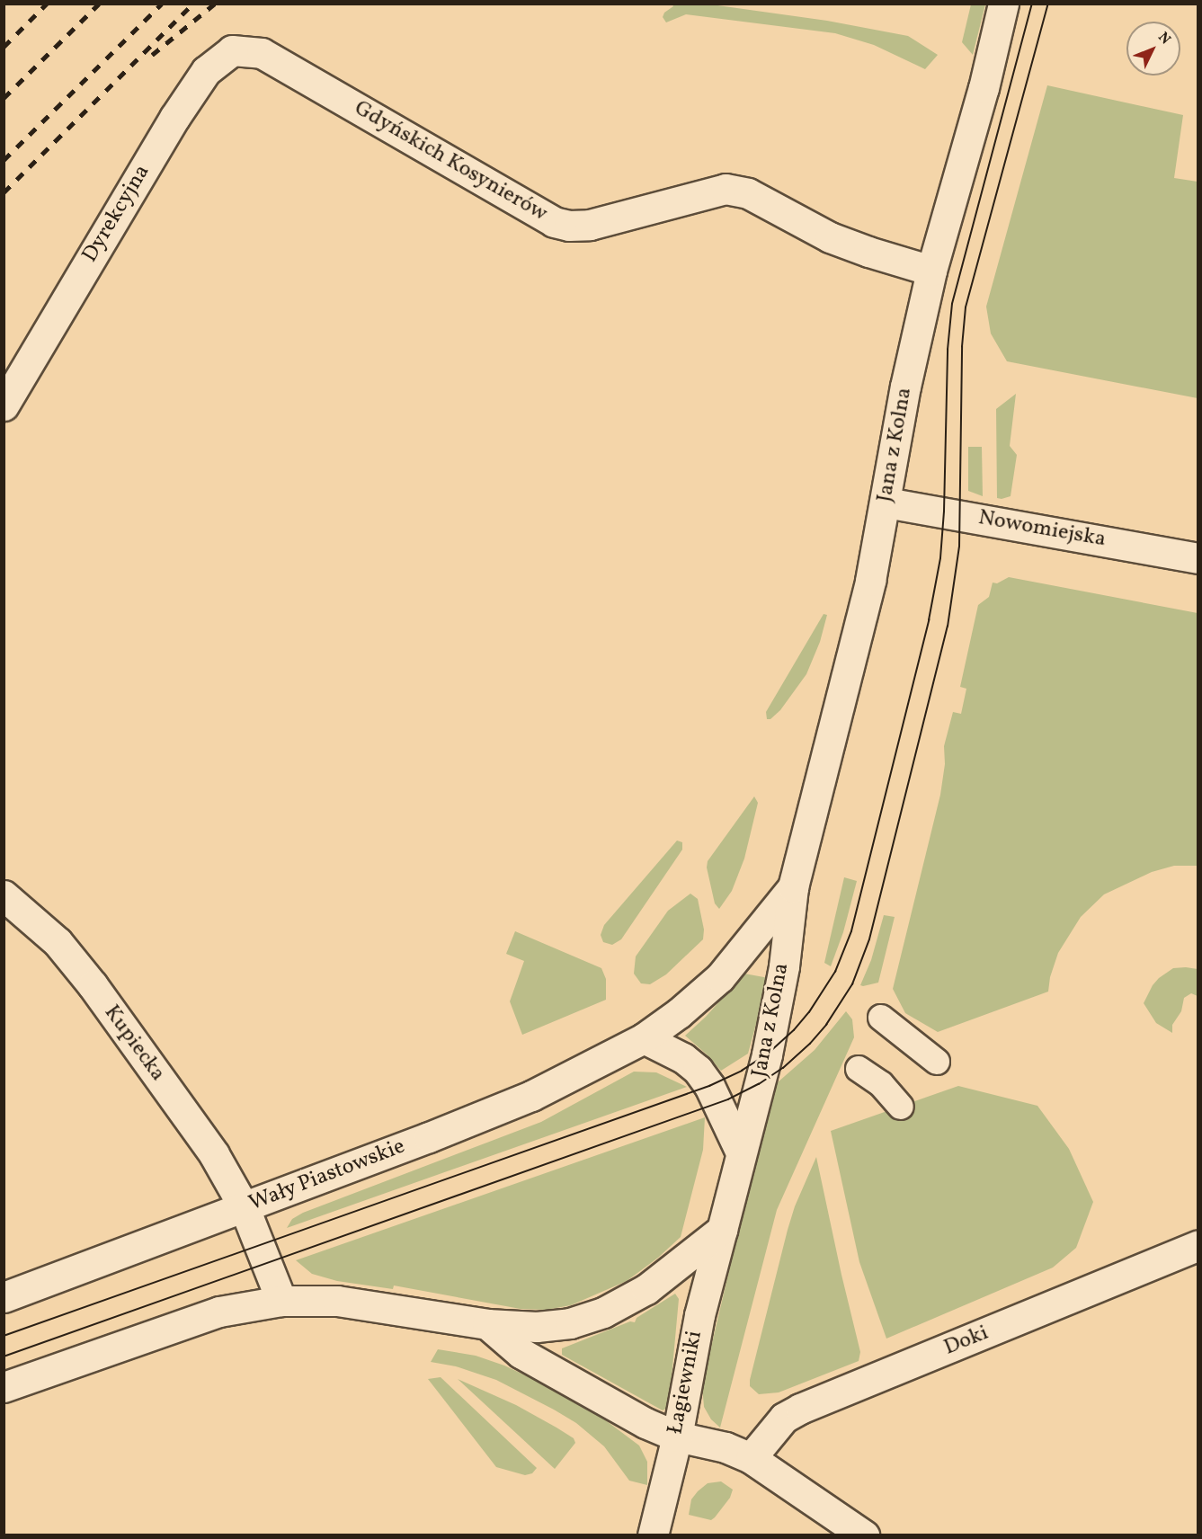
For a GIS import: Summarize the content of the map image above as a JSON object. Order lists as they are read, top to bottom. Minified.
{"streets":{"main road":["Gdyńskich Kosynierów","Dyrekcyjna","Jana z Kolna","Nowomiejska","Kupiecka","Wały Piastowskie","Doki","Łagiewniki"]},"crossings":[["Gdyńskich Kosynierów","Dyrekcyjna"],["Gdyńskich Kosynierów","Jana z Kolna"],["Jana z Kolna","Nowomiejska"],["Jana z Kolna","Wały Piastowskie"],["Kupiecka","Wały Piastowskie"]],"north":"top right"}
